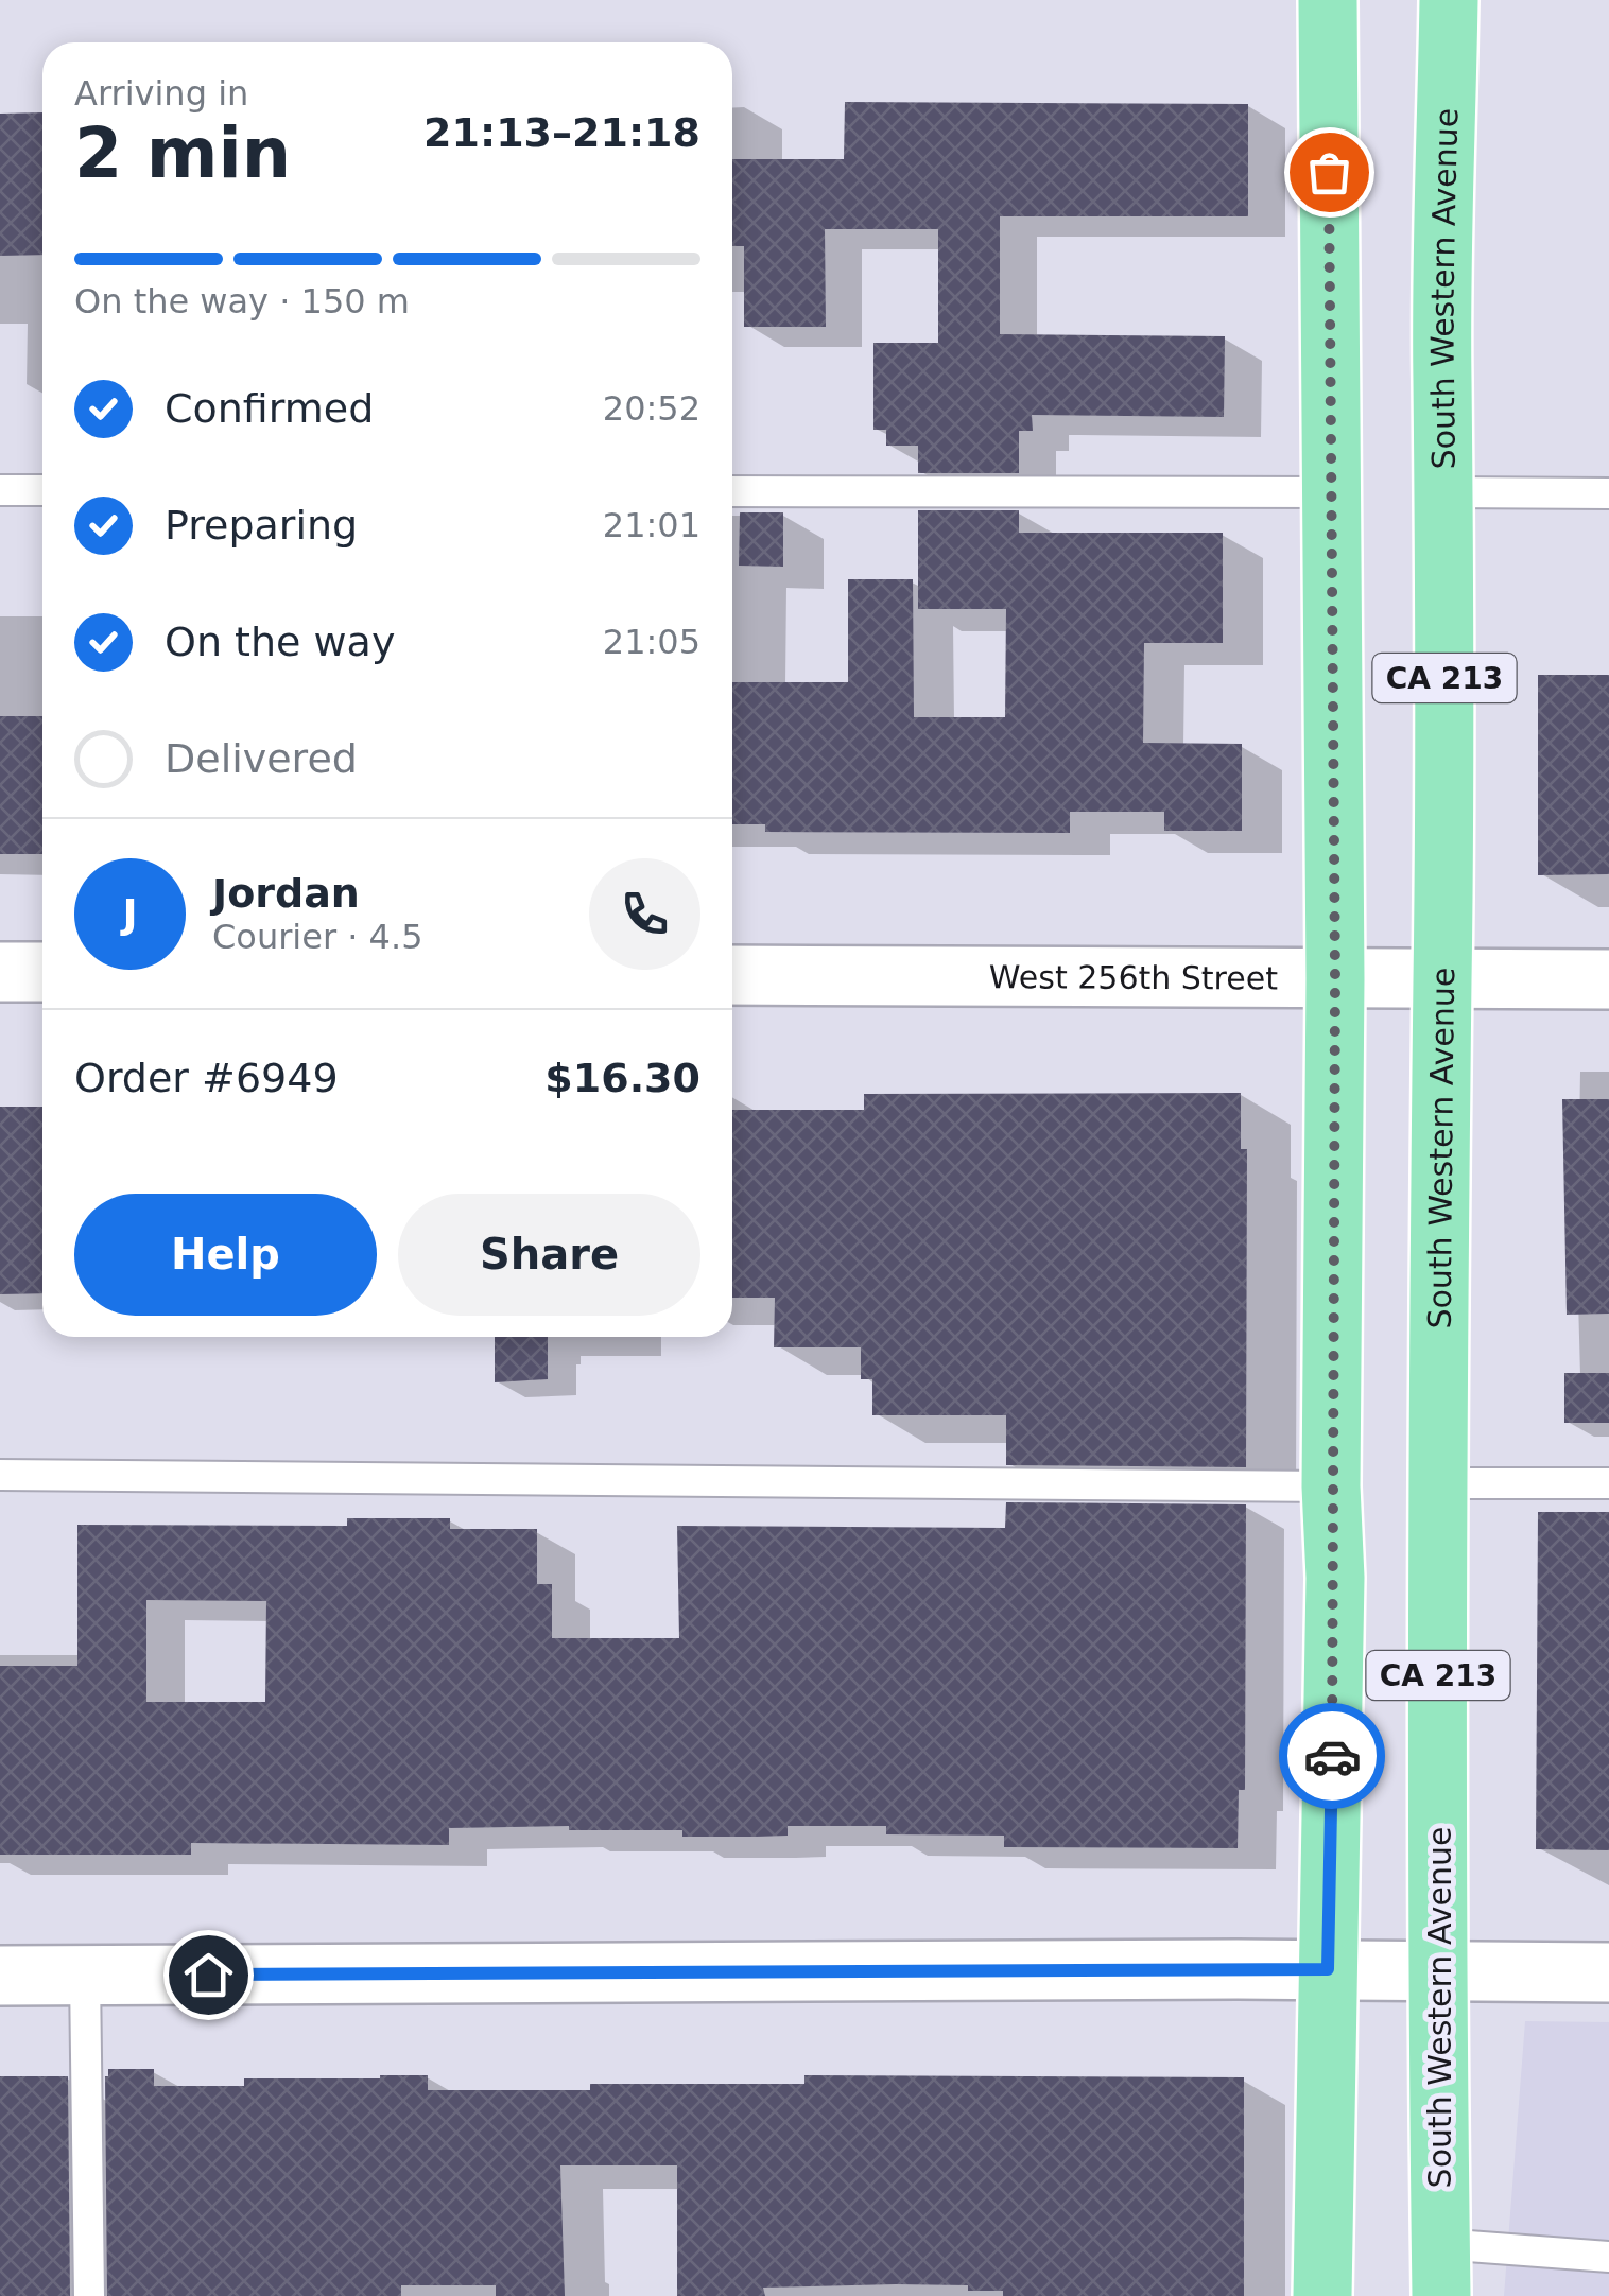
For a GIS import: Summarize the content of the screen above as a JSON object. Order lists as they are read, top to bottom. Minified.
{"streets":{"main road":["South Western Avenue","CA 213"],"street":["West 256th Street"]},"crossings":[["South Western Avenue","West 256th Street"],["CA 213","West 256th Street"]],"page":{"heading":["2 min","Arriving in","21:13–21:18"],"panel":["Jordan","Courier · 4.5","Order #6949","$16.30"],"bar":"On the way · 150 m","list":[["Confirmed","20:52"],["Preparing","21:01"],["On the way","21:05"],"Delivered"],"round":"J","buttons":["Help","Share"]}}
